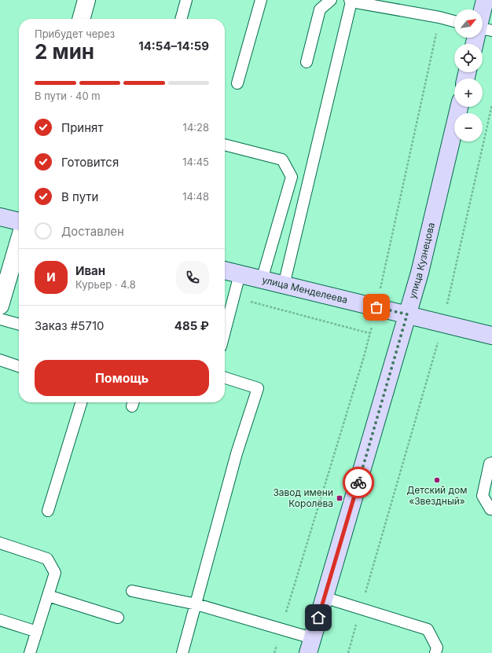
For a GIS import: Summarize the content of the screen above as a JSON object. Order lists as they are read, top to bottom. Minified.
{"streets":{"main road":["улица Кузнецова","улица Менделеева"]},"crossings":[["улица Кузнецова","улица Менделеева"]],"places":{"other":["Детский дом «Звездный»"],"transit":["Завод имени Королёва"]},"north":"top right","page":{"map_buttons":["+","−"],"heading":["2 мин","Прибудет через","14:54–14:59"],"panel":["Иван","Курьер · 4.8","Заказ #5710","485 ₽"],"bar":"В пути · 40 m","list":[["Принят","14:28"],["Готовится","14:45"],["В пути","14:48"],"Доставлен"],"round":"И","buttons":"Помощь"}}
